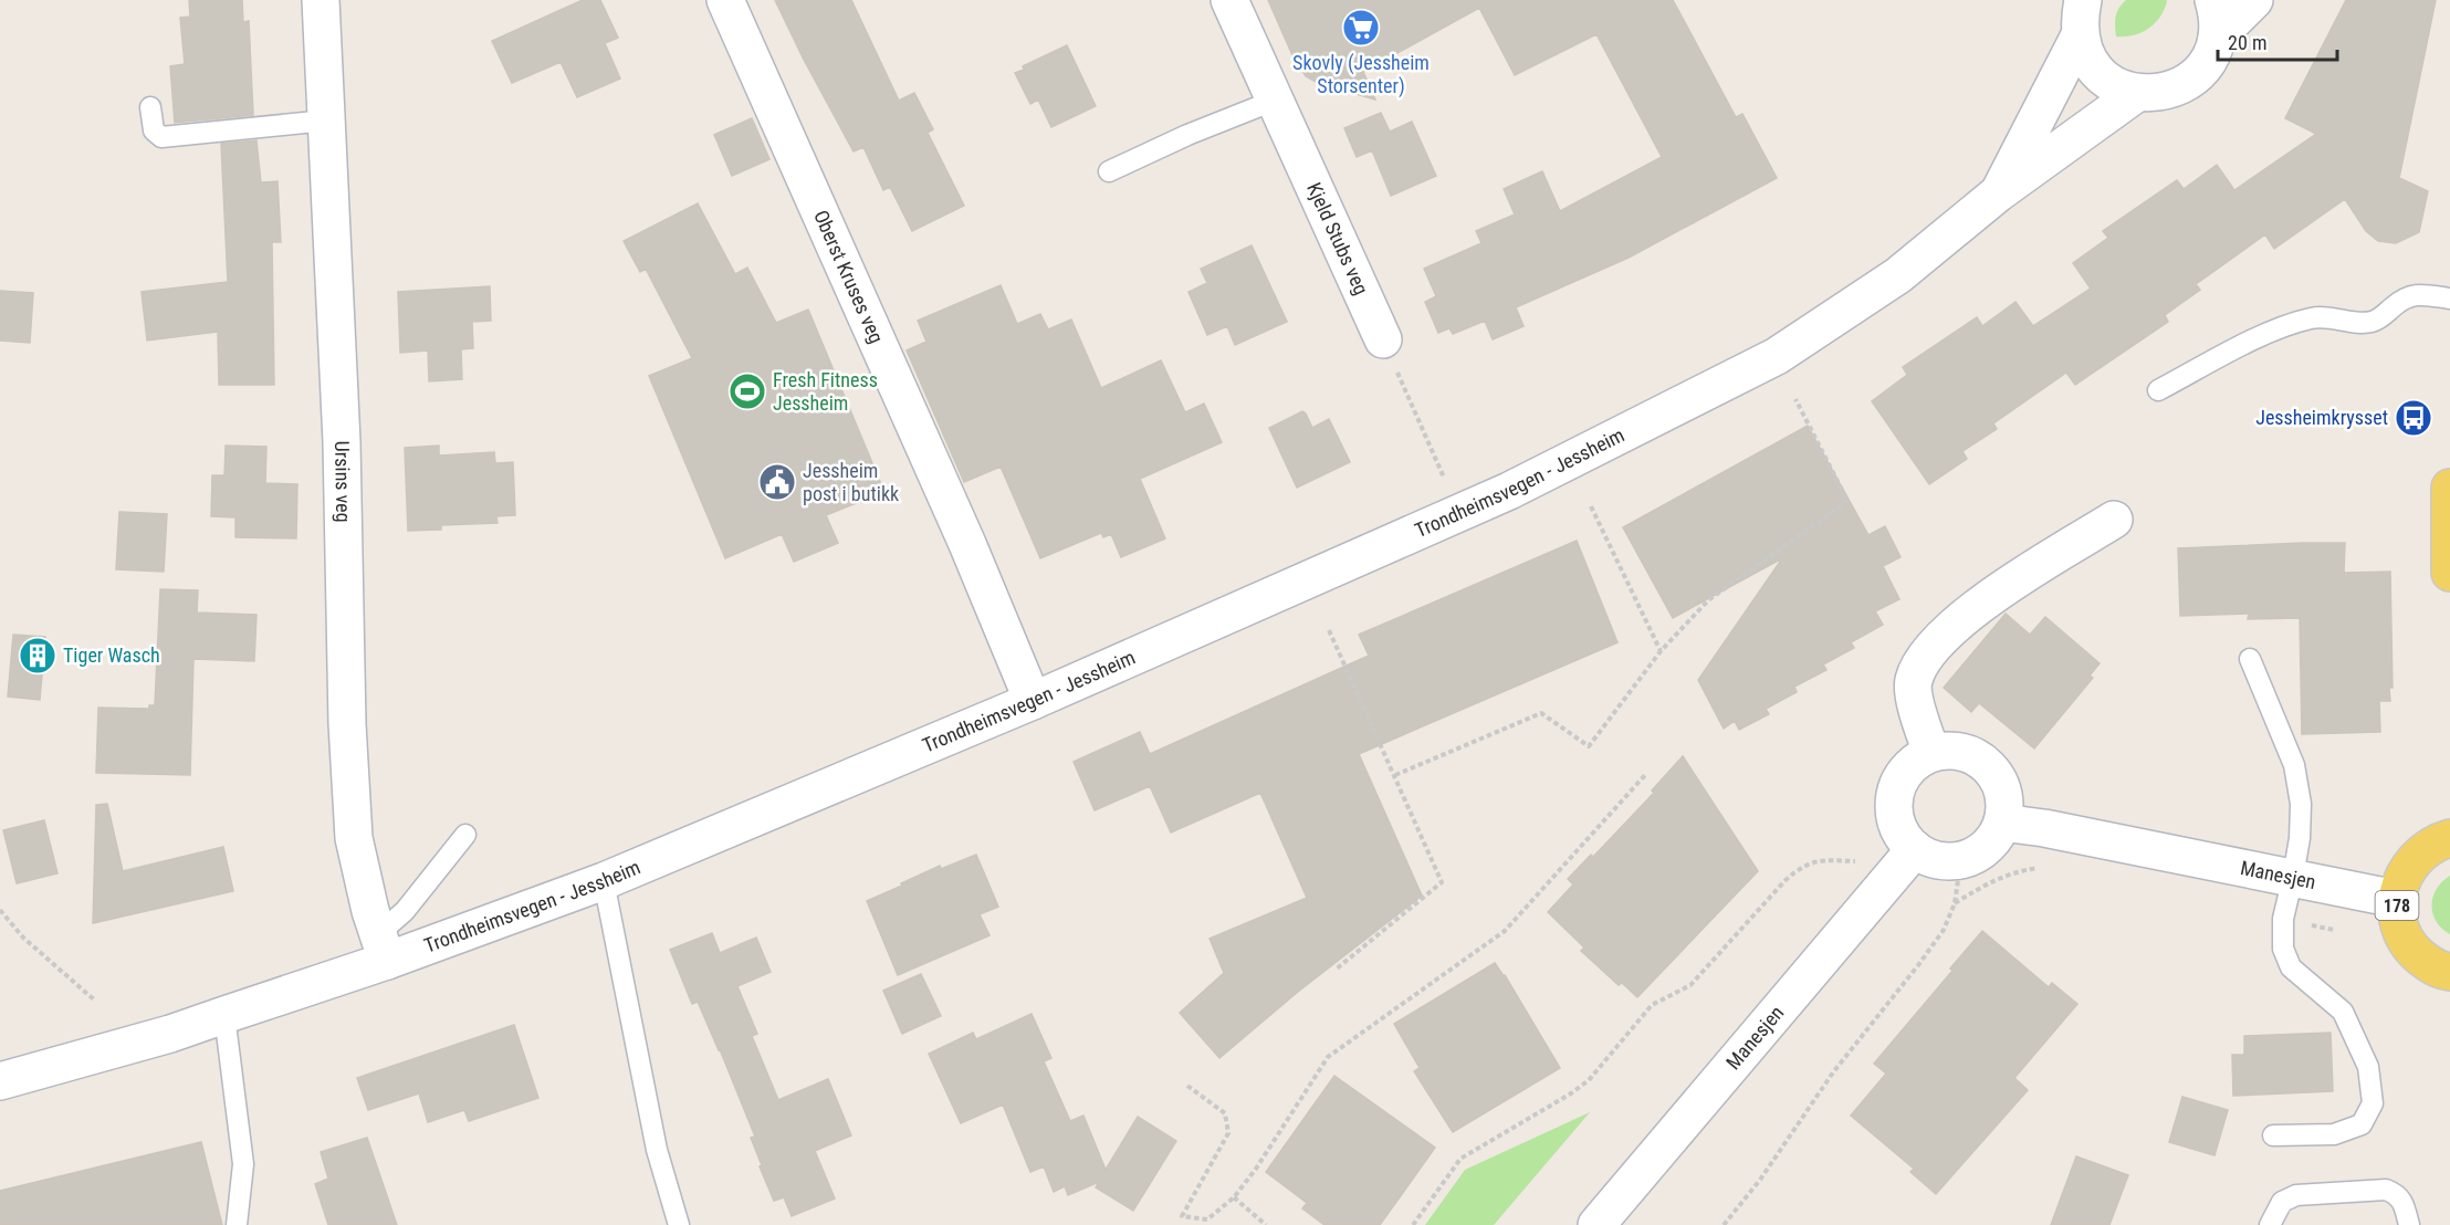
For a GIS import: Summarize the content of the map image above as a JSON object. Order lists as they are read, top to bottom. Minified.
{"streets":{"main road":["178"],"street":["Kjeld Stubs veg","Oberst Kruses veg","Trondheimsvegen - Jessheim","Ursins veg","Manesjen"]},"crossings":[["Oberst Kruses veg","Trondheimsvegen - Jessheim"],["Trondheimsvegen - Jessheim","Ursins veg"],["Manesjen","178"]],"places":{"supermarket":["Skovly (Jessheim Storsenter)"],"sports":["Fresh Fitness Jessheim"],"bus stop":["Jessheimkrysset"],"public building":["Jessheim post i butikk"],"building":["Tiger Wasch"]},"scale_bar":"20 m"}
